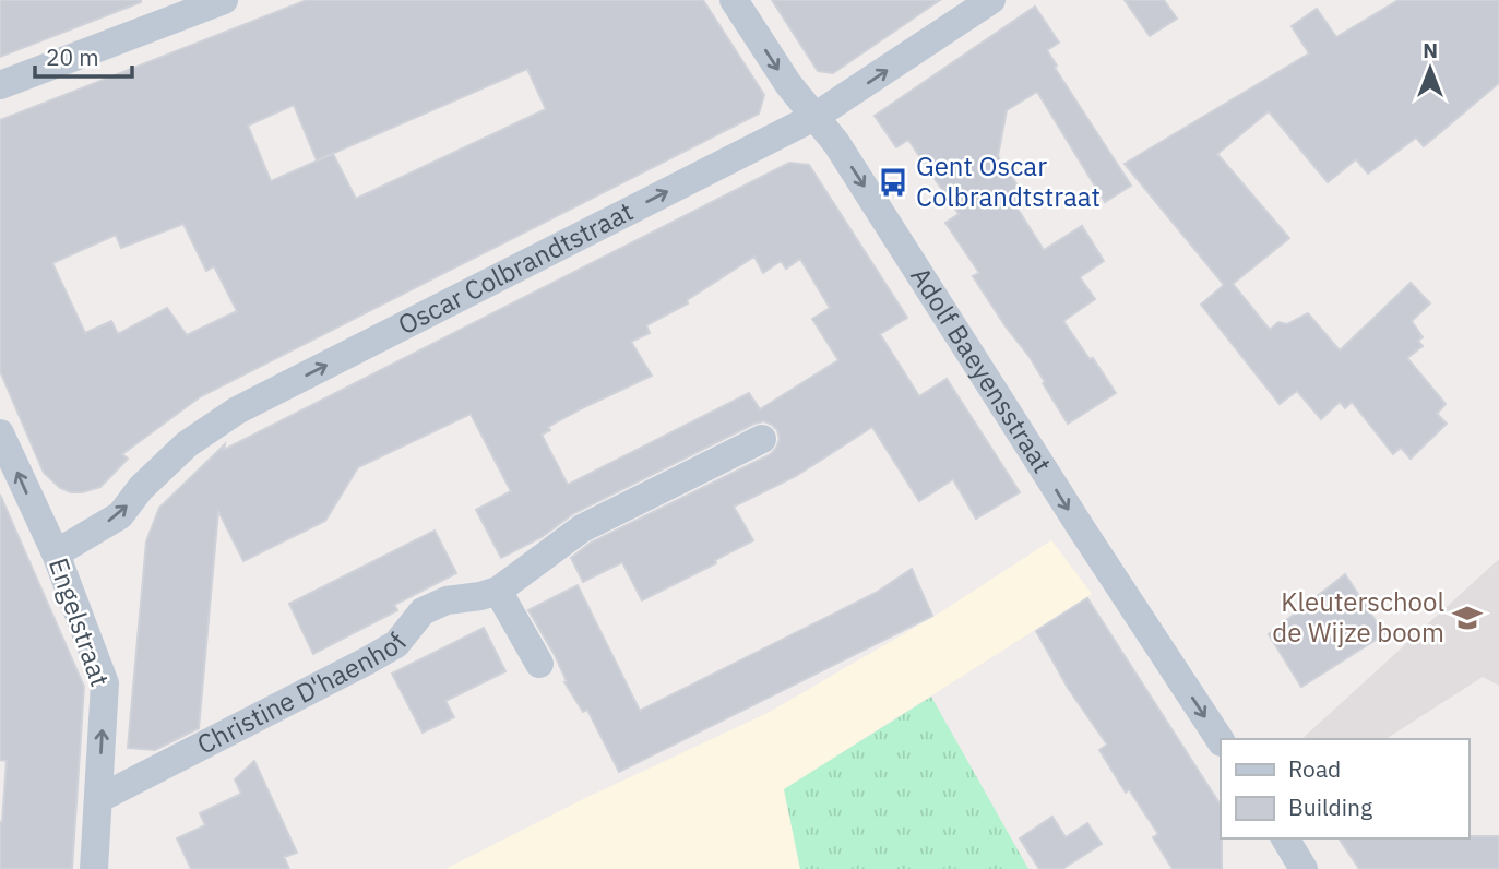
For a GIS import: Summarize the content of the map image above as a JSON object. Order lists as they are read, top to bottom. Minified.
{"streets":{"street":["Oscar Colbrandtstraat","Adolf Baeyensstraat","Engelstraat","Christine D'haenhof"]},"crossings":[["Oscar Colbrandtstraat","Adolf Baeyensstraat"],["Oscar Colbrandtstraat","Engelstraat"],["Engelstraat","Christine D'haenhof"]],"one_way":["Oscar Colbrandtstraat","Adolf Baeyensstraat","Engelstraat"],"places":{"bus stop":["Gent Oscar Colbrandtstraat"],"school or university":["Kleuterschool de Wijze boom"]},"legend":["Road","Building"],"scale_bar":"20 m","north":"top"}
